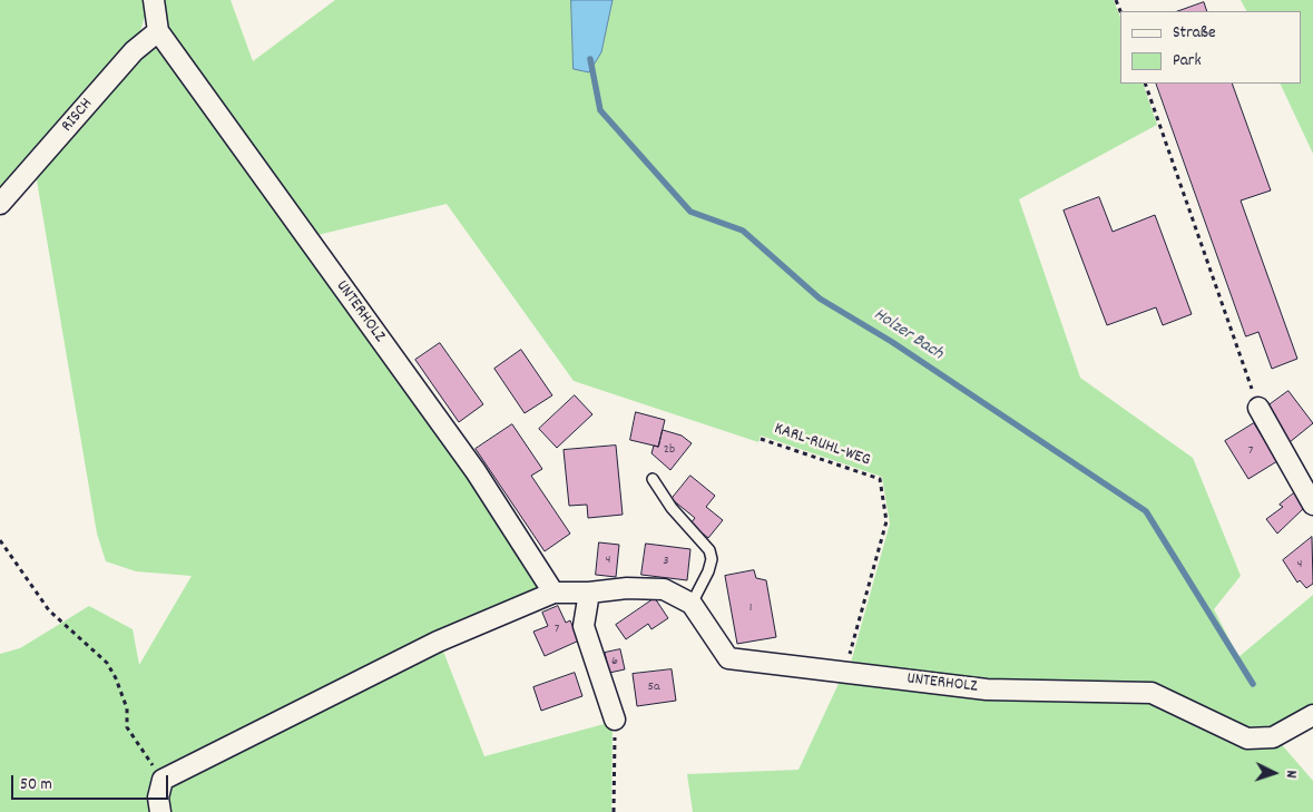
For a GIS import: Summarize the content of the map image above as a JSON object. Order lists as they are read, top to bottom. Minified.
{"streets":{"street":["RISCH","UNTERHOLZ"],"path":["KARL-RUHL-WEG"]},"crossings":[["RISCH","UNTERHOLZ"]],"water":["Holzer Bach"],"house_numbers":["2b","7","4","3","4","1","7","6","5a"],"legend":["Straße","Park"],"scale_bar":"50 m","north":"right"}
